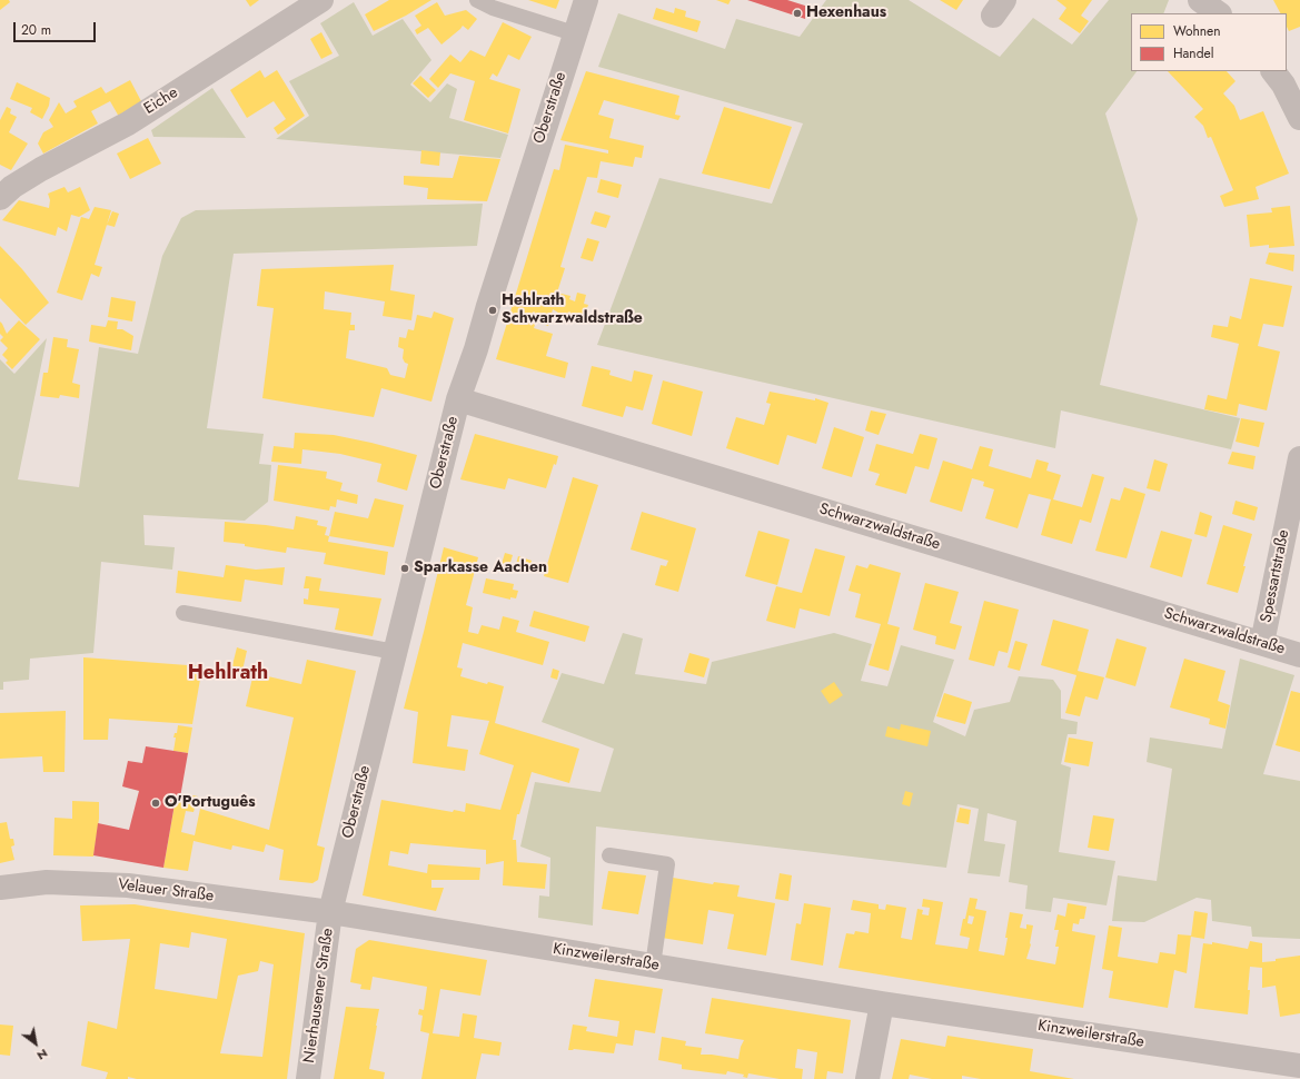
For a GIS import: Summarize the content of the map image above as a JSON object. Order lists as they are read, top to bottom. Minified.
{"streets":{"street":["Eiche","Oberstraße","Schwarzwaldstraße","Spessartstraße","Velauer Straße","Kinzweilerstraße","Nierhausener Straße"]},"crossings":[["Oberstraße","Schwarzwaldstraße"],["Oberstraße","Velauer Straße"],["Oberstraße","Kinzweilerstraße"],["Oberstraße","Nierhausener Straße"],["Schwarzwaldstraße","Spessartstraße"],["Velauer Straße","Kinzweilerstraße"],["Velauer Straße","Nierhausener Straße"],["Kinzweilerstraße","Nierhausener Straße"]],"districts":["Hehlrath"],"places":["Hexenhaus","Hehlrath Schwarzwaldstraße","Sparkasse Aachen","O'Português"],"legend":["Wohnen","Handel"],"scale_bar":"20 m","north":"bottom right"}
